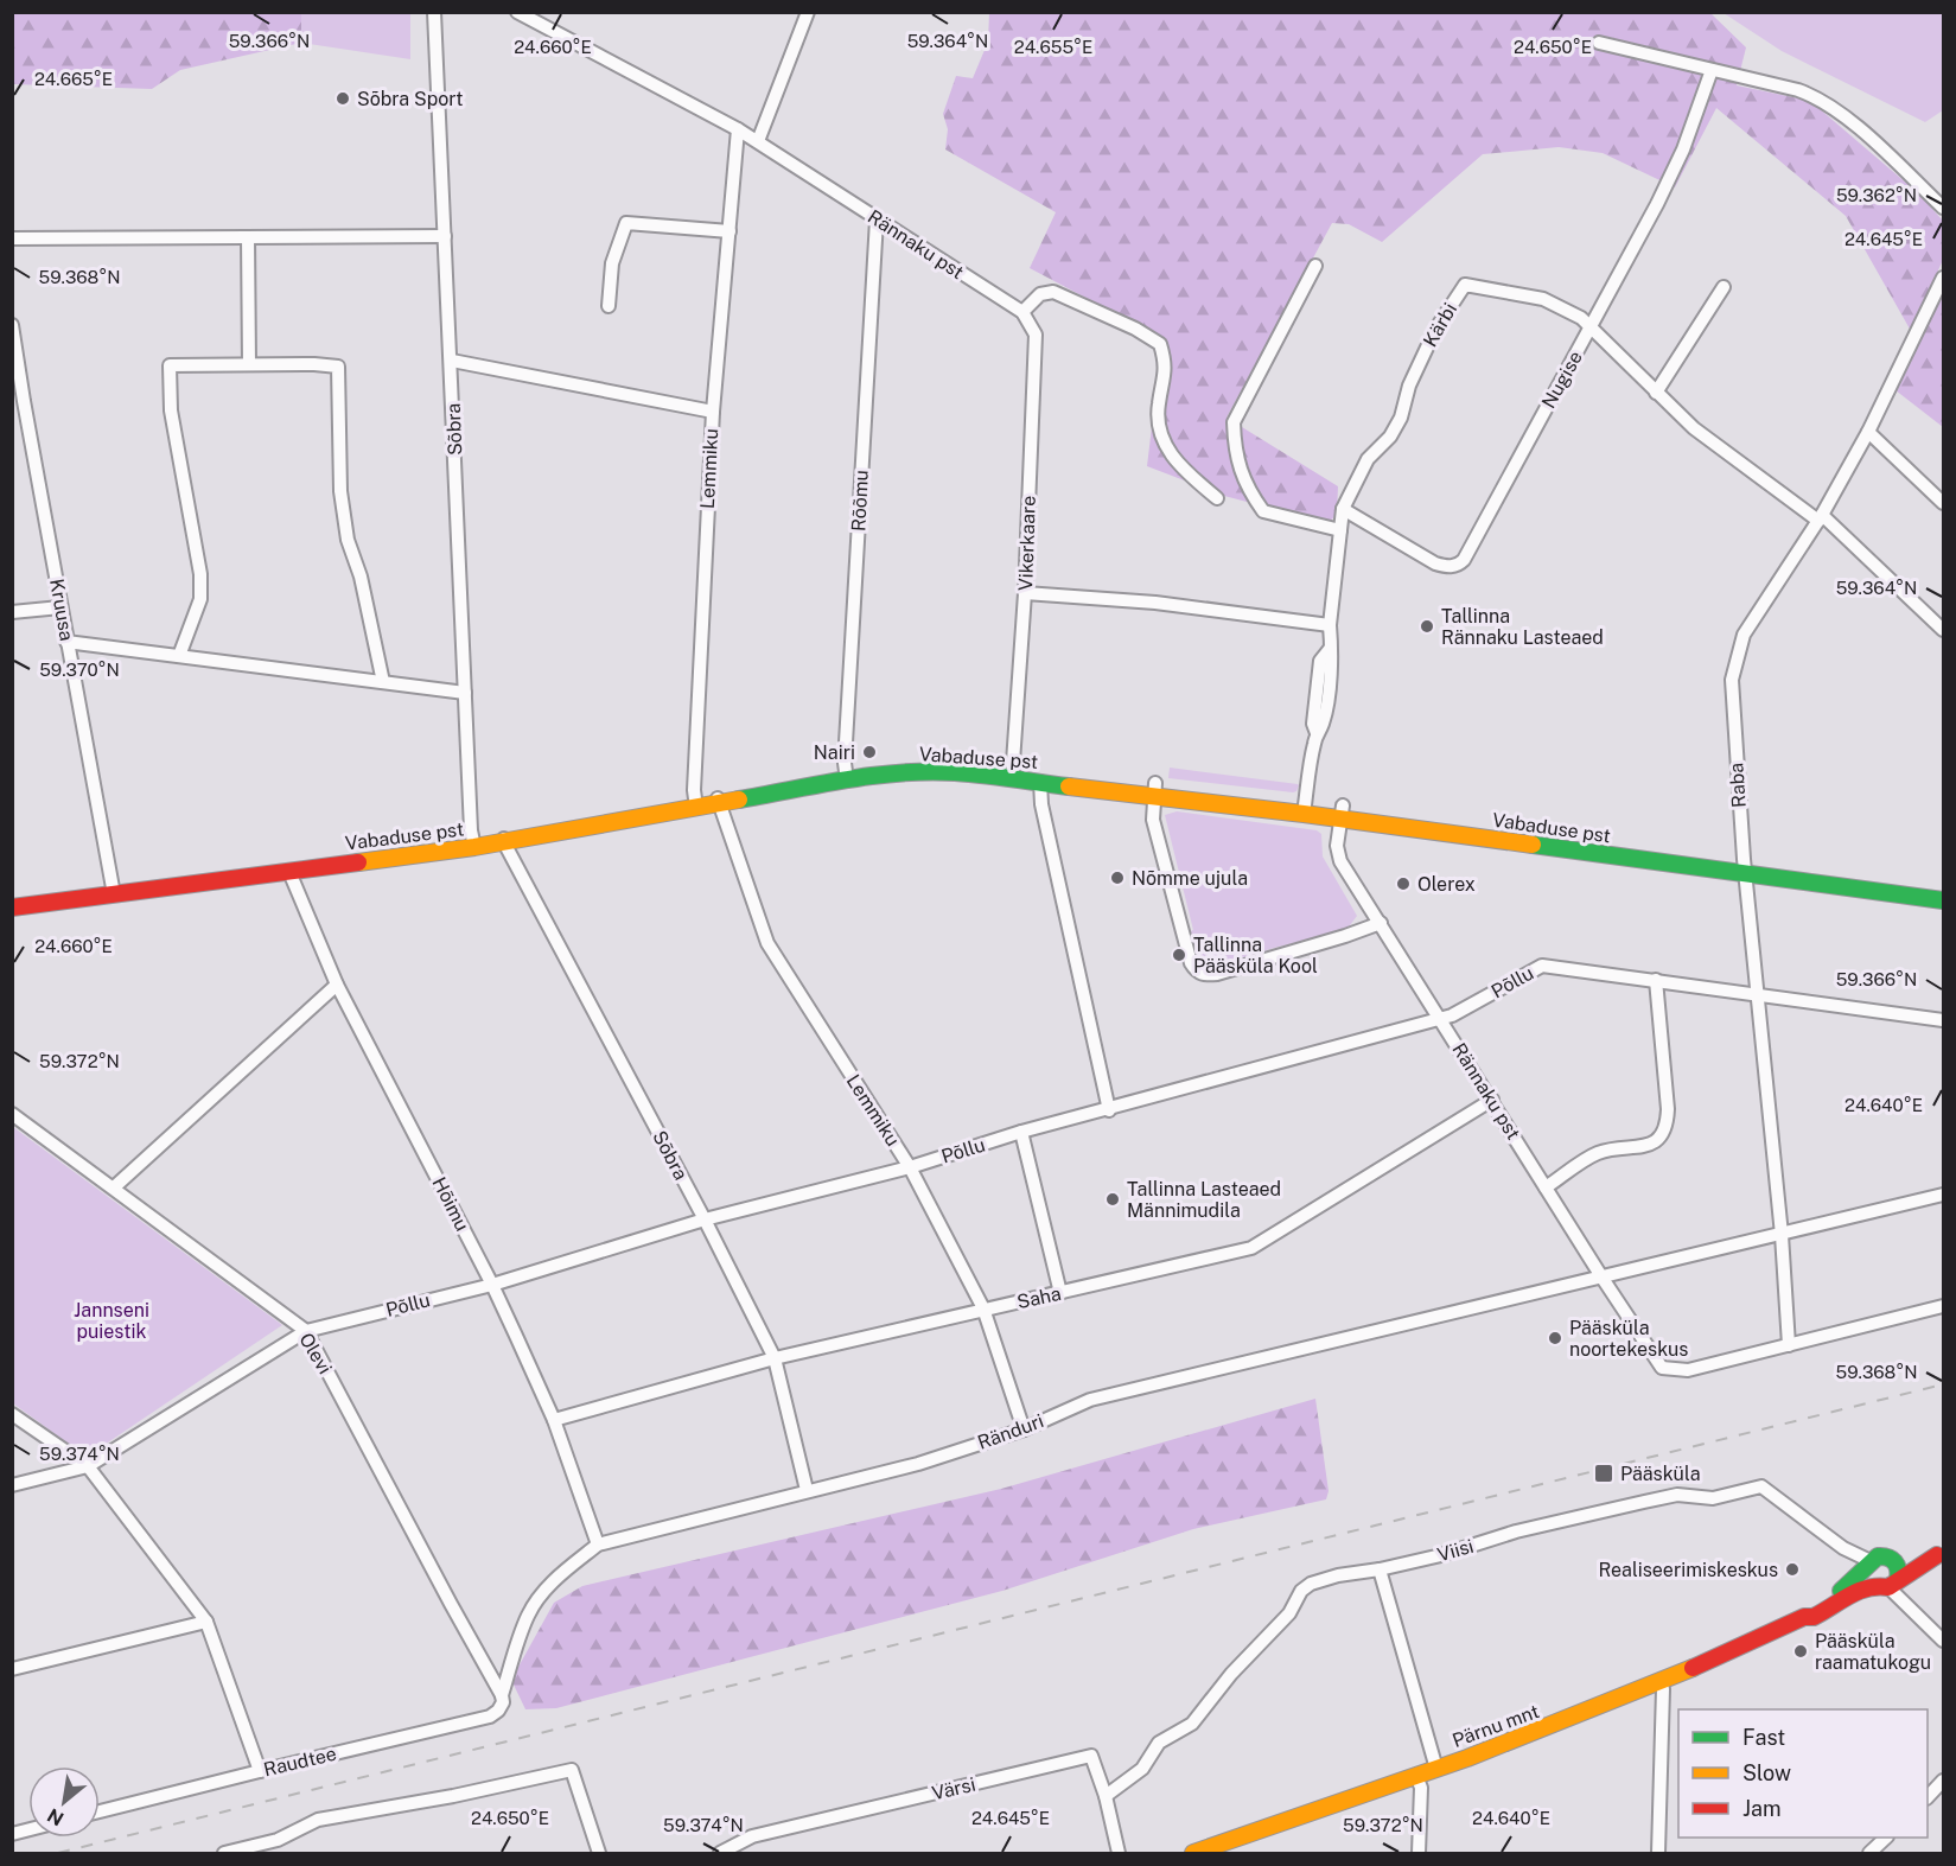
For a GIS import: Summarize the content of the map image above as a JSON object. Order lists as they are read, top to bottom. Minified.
{"streets":{"main road":["Vabaduse pst","Pärnu mnt"],"street":["Rännaku pst","Kärbi","Nugise","Sõbra","Lemmiku","Rõõmu","Vikerkaare","Kruusa","Raba","Põllu","Hõimu","Saha","Olevi","Ränduri","Viisi","Raudtee","Värsi"]},"crossings":[["Rännaku pst","Lemmiku"],["Rännaku pst","Rõõmu"],["Rännaku pst","Vikerkaare"],["Rännaku pst","Vabaduse pst"],["Rännaku pst","Raba"],["Rännaku pst","Põllu"],["Rännaku pst","Saha"],["Rännaku pst","Ränduri"],["Kärbi","Nugise"],["Kärbi","Raba"],["Sõbra","Vabaduse pst"],["Sõbra","Põllu"],["Sõbra","Saha"],["Sõbra","Ränduri"],["Lemmiku","Vabaduse pst"],["Lemmiku","Põllu"],["Lemmiku","Saha"],["Lemmiku","Ränduri"],["Rõõmu","Vabaduse pst"],["Vikerkaare","Vabaduse pst"],["Kruusa","Vabaduse pst"],["Vabaduse pst","Raba"],["Vabaduse pst","Hõimu"],["Raba","Põllu"],["Põllu","Hõimu"],["Põllu","Olevi"],["Hõimu","Saha"],["Hõimu","Ränduri"],["Olevi","Ränduri"],["Olevi","Raudtee"],["Ränduri","Raudtee"],["Viisi","Pärnu mnt"],["Viisi","Värsi"]],"parks":["Jannseni puiestik"],"places":{"other":["Sõbra Sport","Tallinna Rännaku Lasteaed","Nairi","Nõmme ujula","Olerex","Tallinna Pääsküla Kool","Tallinna Lasteaed Männimudila","Pääsküla noortekeskus","Realiseerimiskeskus","Pääsküla raamatukogu"],"transit":["Pääsküla"]},"legend":["Fast","Slow","Jam"],"north":"bottom left","coordinates":["59.366°N","59.364°N","24.660°E","24.655°E","24.650°E","24.665°E","59.362°N","24.645°E","59.368°N","59.370°N","59.372°N","24.640°E","59.374°N"]}
